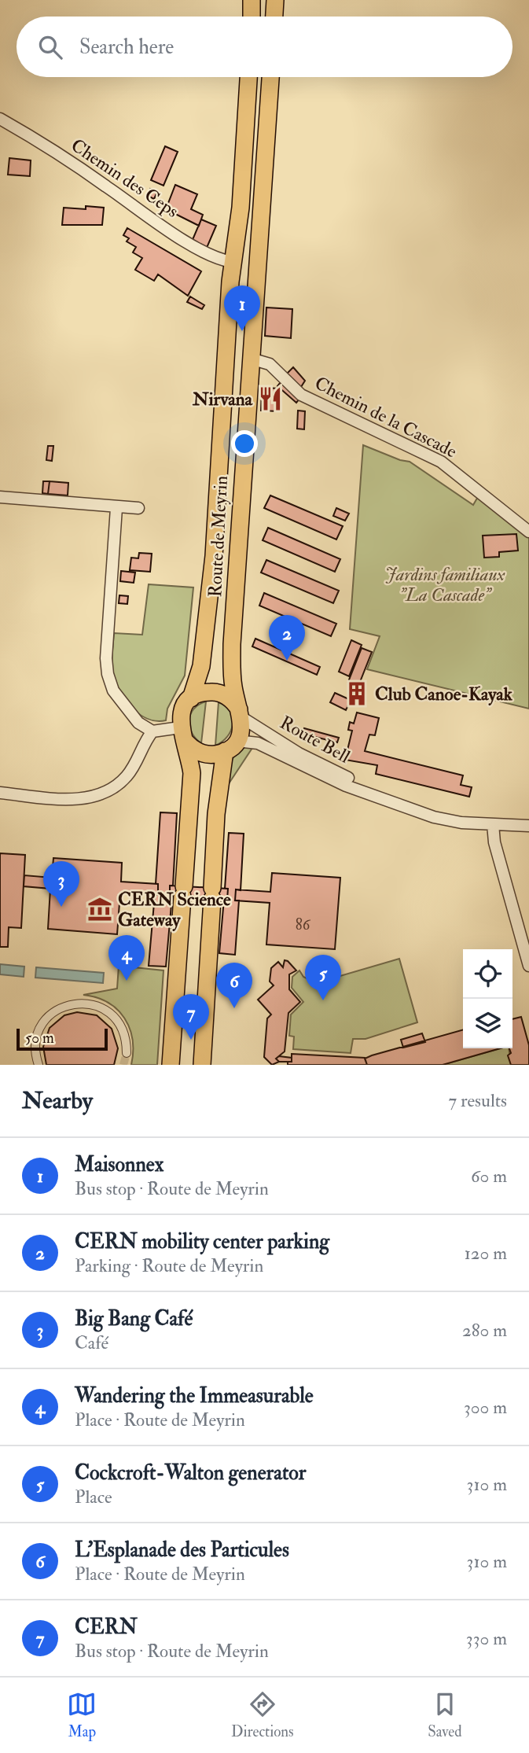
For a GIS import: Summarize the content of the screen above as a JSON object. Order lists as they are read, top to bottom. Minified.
{"streets":{"main road":["Route de Meyrin"],"street":["Chemin des Ceps","Chemin de la Cascade","Route Bell"]},"crossings":[["Chemin des Ceps","Route de Meyrin"],["Chemin de la Cascade","Route de Meyrin"],["Route de Meyrin","Route Bell"]],"parks":["Jardins familiaux \"La Cascade\""],"places":{"restaurant":["Nirvana"],"building":["Club Canoe-Kayak"],"museum":["CERN Science Gateway"]},"house_numbers":["86"],"scale_bar":"50 m","page":{"search":"Search here","pins":["1","2","3","4","5","6","7"],"scale":"50 m","heading":["Nearby","7 results"],"list":[{"mark":"1","name":"Maisonnex","note":"Bus stop · Route de Meyrin","value":"60 m"},{"mark":"2","name":"CERN mobility center parking","note":"Parking · Route de Meyrin","value":"120 m"},{"mark":"3","name":"Big Bang Café","note":"Café","value":"280 m"},{"mark":"4","name":"Wandering the Immeasurable","note":"Place · Route de Meyrin","value":"300 m"},{"mark":"5","name":"Cockcroft-Walton generator","note":"Place","value":"310 m"},{"mark":"6","name":"L'Esplanade des Particules","note":"Place · Route de Meyrin","value":"310 m"},{"mark":"7","name":"CERN","note":"Bus stop · Route de Meyrin","value":"330 m"}],"nav":["Map","Directions","Saved"]}}
